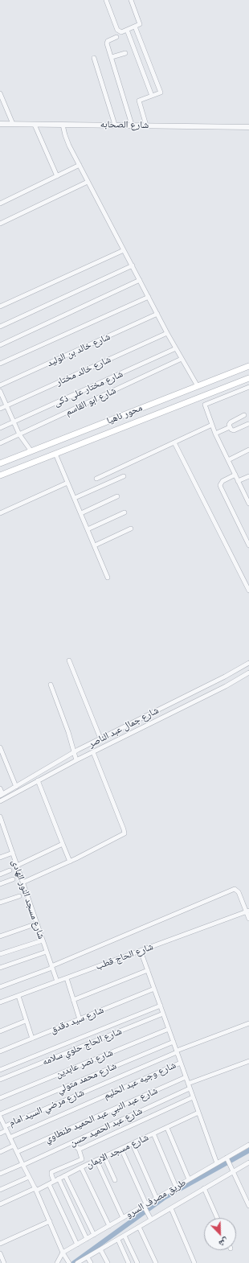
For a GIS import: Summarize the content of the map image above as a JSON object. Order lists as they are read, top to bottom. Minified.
{"streets":{"main road":["محور ناهيا"],"street":["شارع الصحابه","شارع خالد بن الوليد","شارع خالد مختار","شارع مختار على ذكى","شارع ابو القاسم","شارع جمال عبد الناصر","شارع مسجد النور الهادى","شارع الحاج قطب","شارع سيد دقدق","شارع الحاج حلوي سلامه","شارع نصر عابدين","شارع محمد متولي","شارع وجيه عبد الحليم","شارع مرضي السيد امام","شارع عبد النبي عبد الحميد طنطاوي","شارع عبد الحميد حسن","شارع مسجد الايمان","طريق مصرف السرو"]},"crossings":[["شارع مسجد النور الهادى","شارع الحاج قطب"]],"north":"bottom right"}
